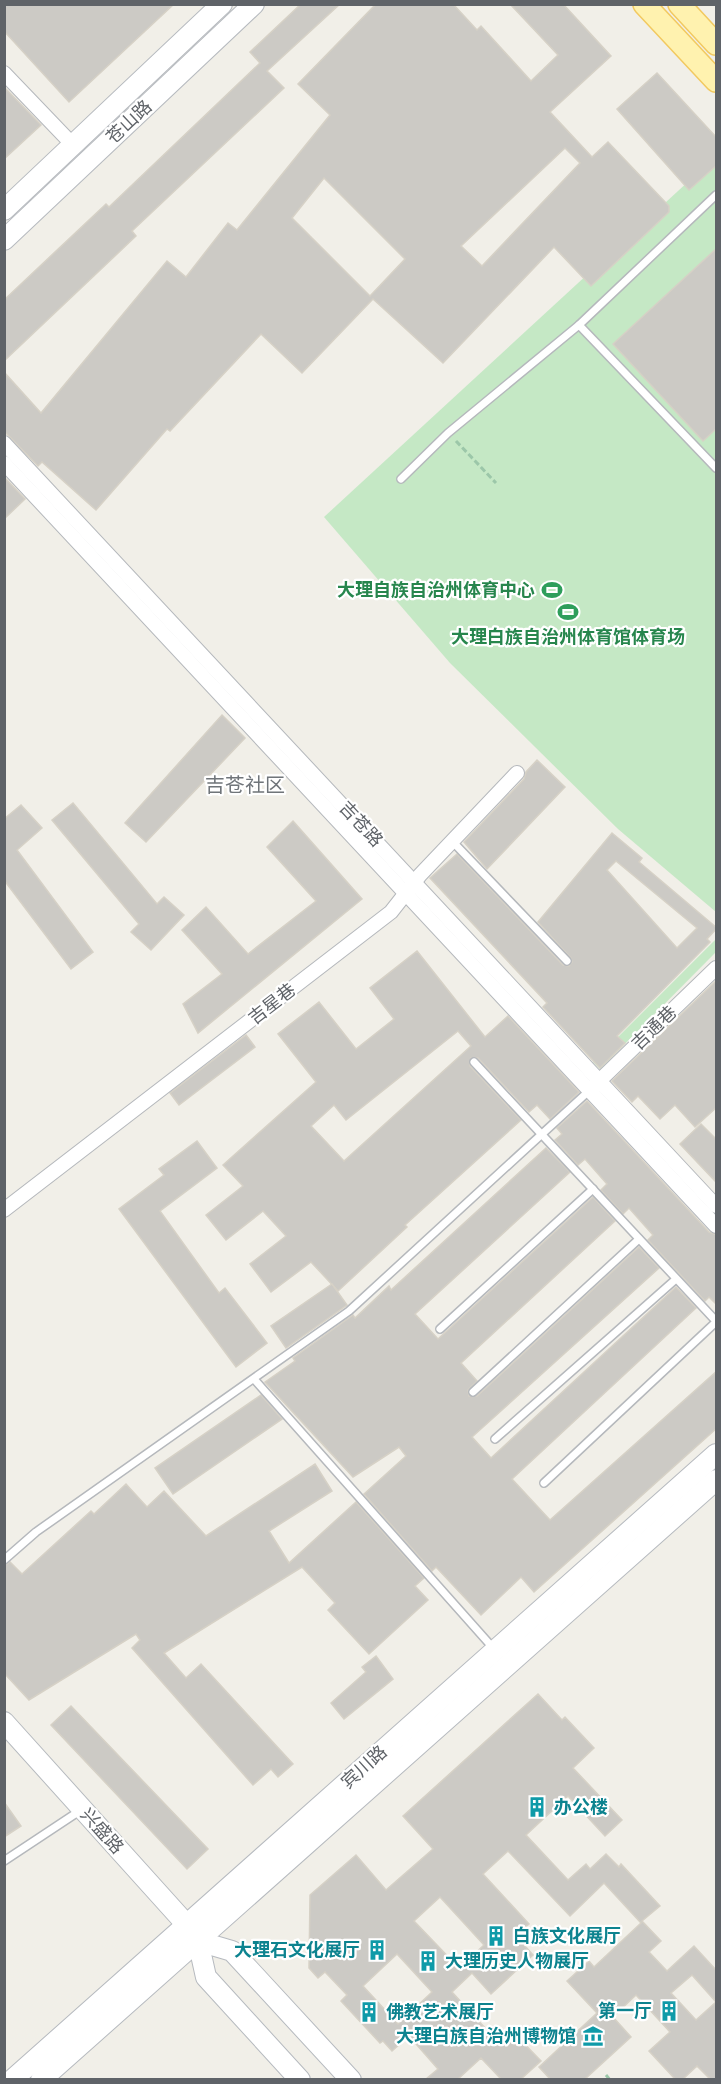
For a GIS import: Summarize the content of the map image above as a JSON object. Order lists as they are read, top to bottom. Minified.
{"streets":{"main road":["苍山路","宾川路","兴盛路"],"street":["吉苍路","吉星巷","吉通巷"]},"crossings":[["吉苍路","吉星巷"],["吉苍路","吉通巷"],["宾川路","兴盛路"]],"districts":["吉苍社区"],"places":{"sports":["大理自族自治州体育中心","大理白族自治州体育馆体育场"],"building":["办公楼","白族文化展厅","大理石文化展厅","大理历史人物展厅","第一厅","佛教艺术展厅"],"museum":["大理白族自治州博物馆"]}}
